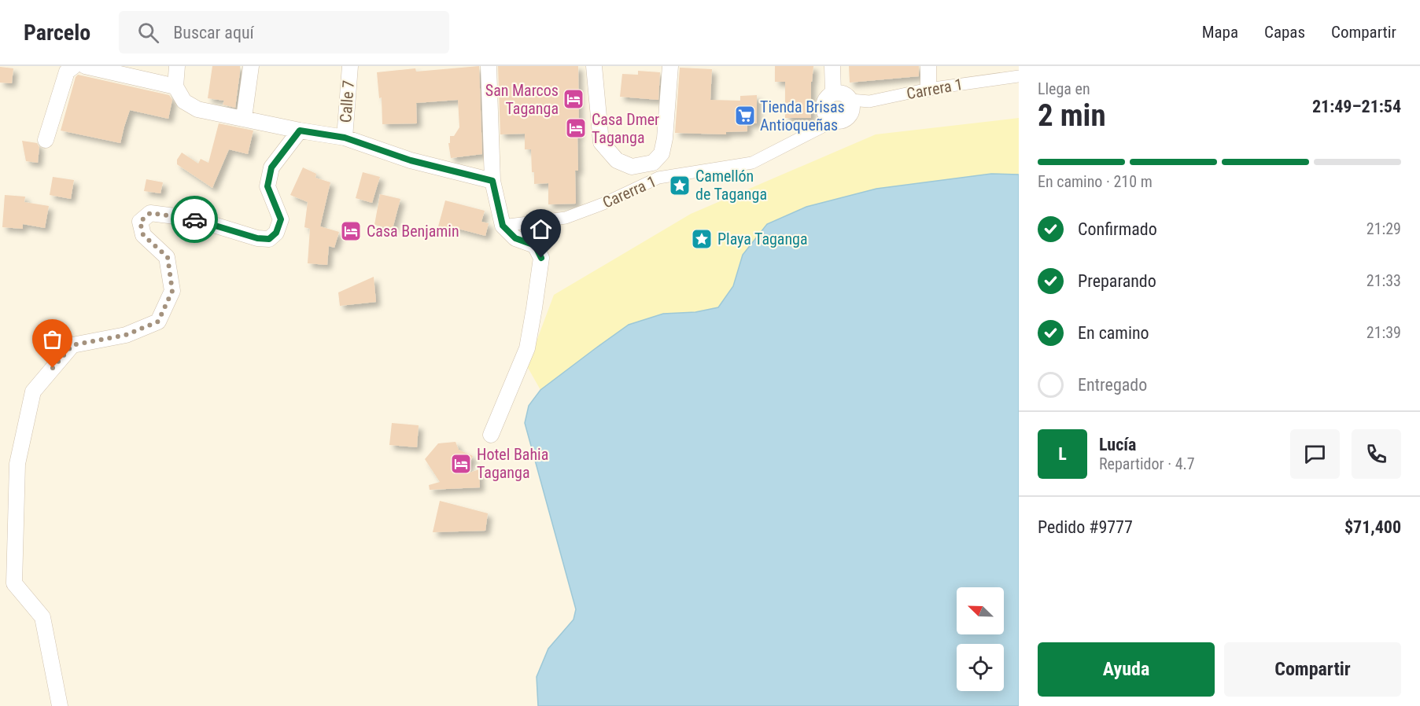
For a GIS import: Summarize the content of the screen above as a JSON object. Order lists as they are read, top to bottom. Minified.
{"streets":{"street":["Carrera 1","Calle 7","Carerra 1"]},"crossings":[["Carrera 1","Carerra 1"]],"places":{"hotel":["San Marcos Taganga","Casa Dmer Taganga","Casa Benjamin","Hotel Bahia Taganga"],"supermarket":["Tienda Brisas Antioqueñas"],"place":["Camellón de Taganga","Playa Taganga"]},"north":"top left","page":{"header":"Parcelo","search":"Buscar aquí","nav":["Mapa","Capas","Compartir"],"heading":["2 min","Llega en","21:49–21:54"],"panel":["Lucía","Repartidor · 4.7","Pedido #9777","$71,400"],"bar":"En camino · 210 m","list":[["Confirmado","21:29"],["Preparando","21:33"],["En camino","21:39"],"Entregado"],"round":"L","buttons":["Ayuda","Compartir"]}}
